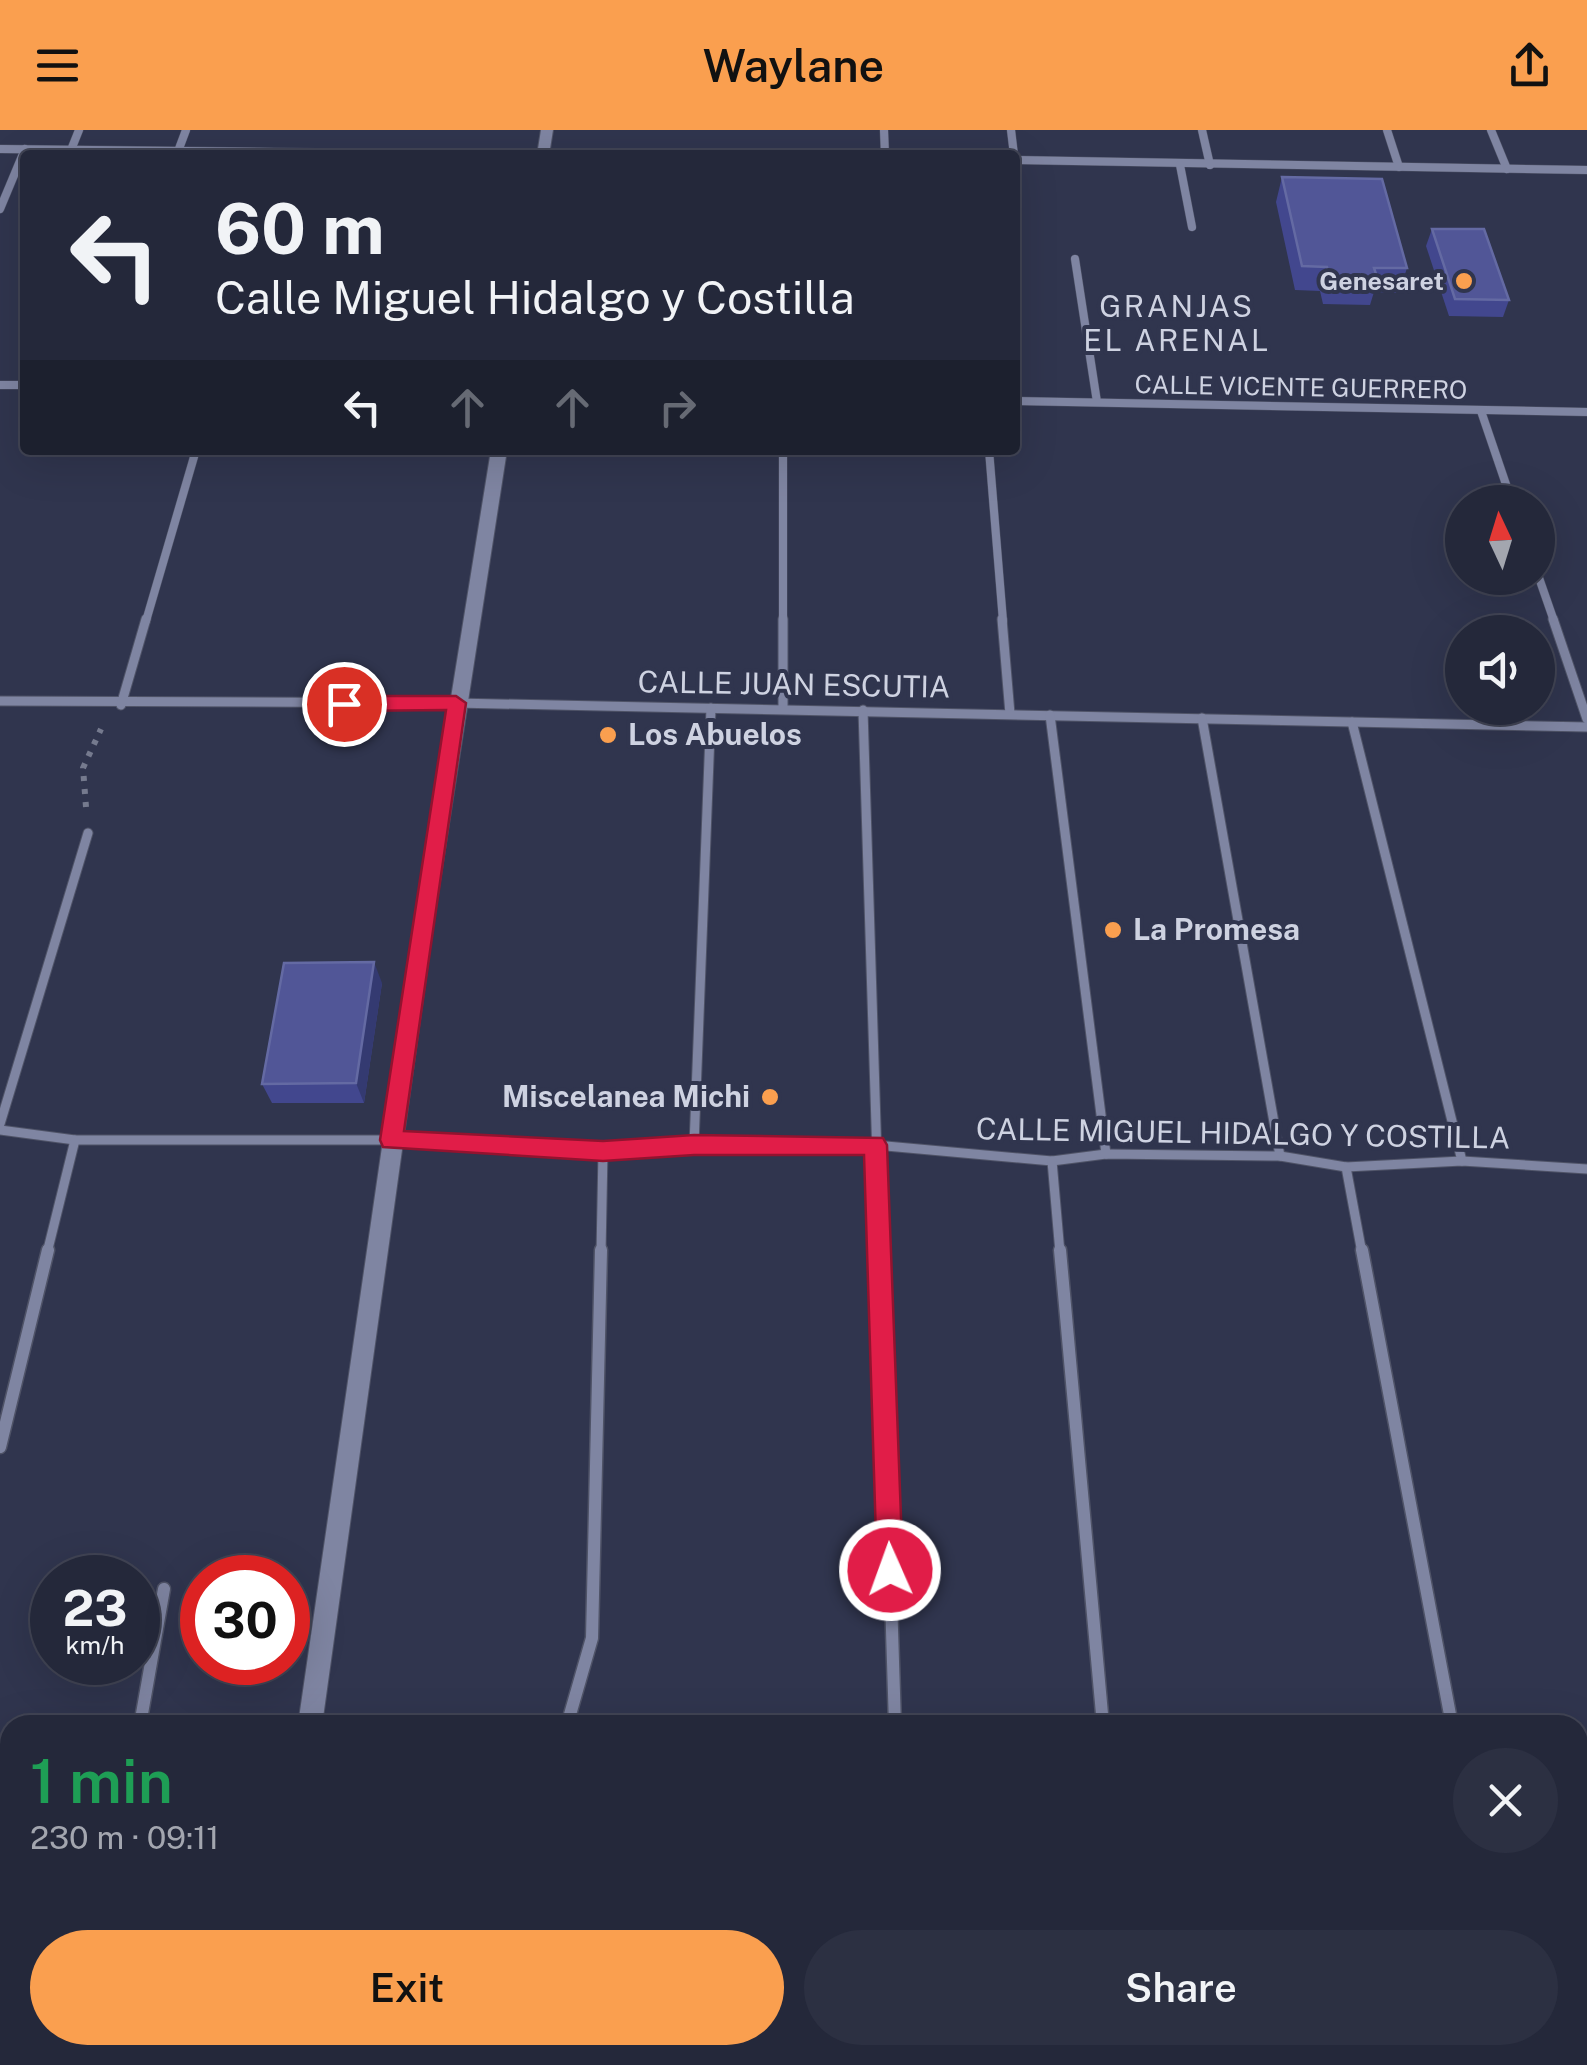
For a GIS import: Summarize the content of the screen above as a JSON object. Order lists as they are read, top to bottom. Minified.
{"streets":{"street":["CALLE VICENTE GUERRERO","CALLE JUAN ESCUTIA","CALLE MIGUEL HIDALGO Y COSTILLA"]},"districts":["GRANJAS EL ARENAL"],"places":["Genesaret","Los Abuelos","La Promesa","Miscelanea Michi"],"north":"top","page":{"header":"Waylane","turn":["60 m","Calle Miguel Hidalgo y Costilla"],"speed":"23 km/h","limit":"30","heading":["1 min","230 m · 09:11"],"buttons":["Exit","Share"]}}
